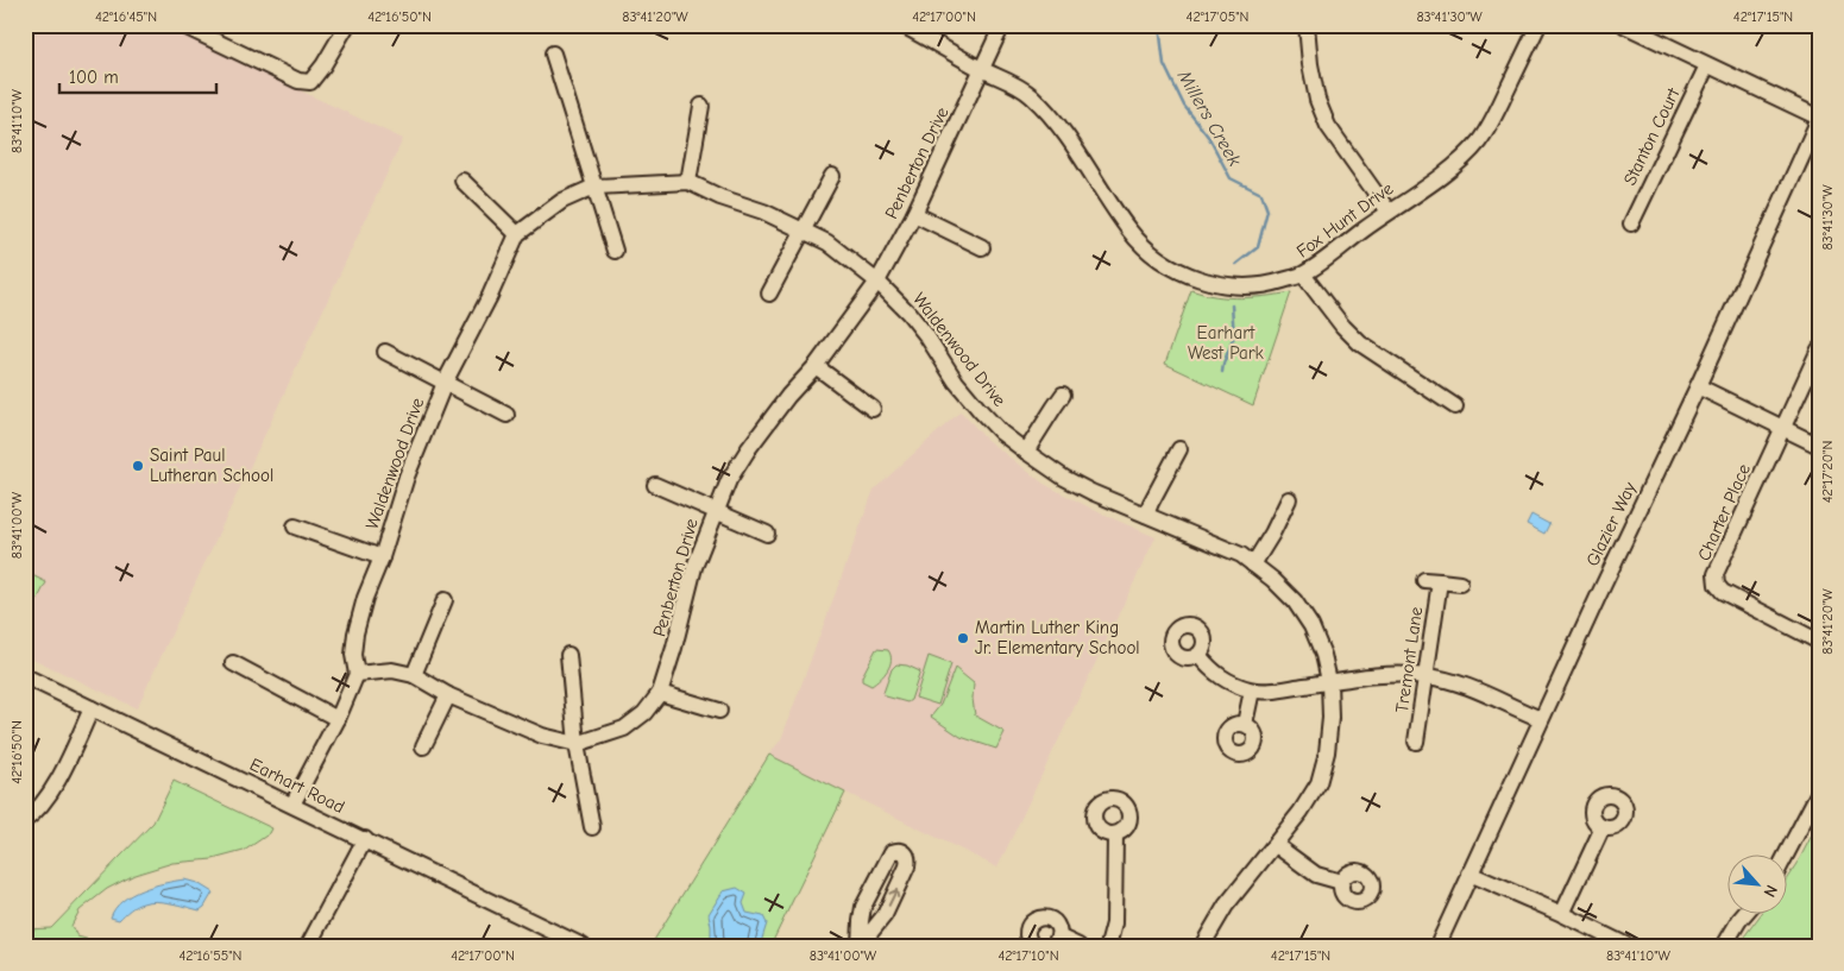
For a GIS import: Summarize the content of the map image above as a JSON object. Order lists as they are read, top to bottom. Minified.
{"streets":{"street":["Stanton Court","Penberton Drive","Fox Hunt Drive","Waldenwood Drive","Charter Place","Glazier Way","Tremont Lane","Earhart Road"]},"crossings":[["Penberton Drive","Fox Hunt Drive"],["Penberton Drive","Waldenwood Drive"],["Waldenwood Drive","Earhart Road"]],"water":["Millers Creek"],"parks":["Earhart West Park"],"places":["Saint Paul Lutheran School","Martin Luther King Jr. Elementary School"],"scale_bar":"100 m","north":"bottom right","coordinates":["42°16'45\"N","42°16'50\"N","83°41'20\"W","42°17'00\"N","42°17'05\"N","83°41'30\"W","42°17'15\"N","83°41'10\"W","42°17'20\"N","83°41'00\"W","42°16'55\"N","42°17'10\"N"]}
